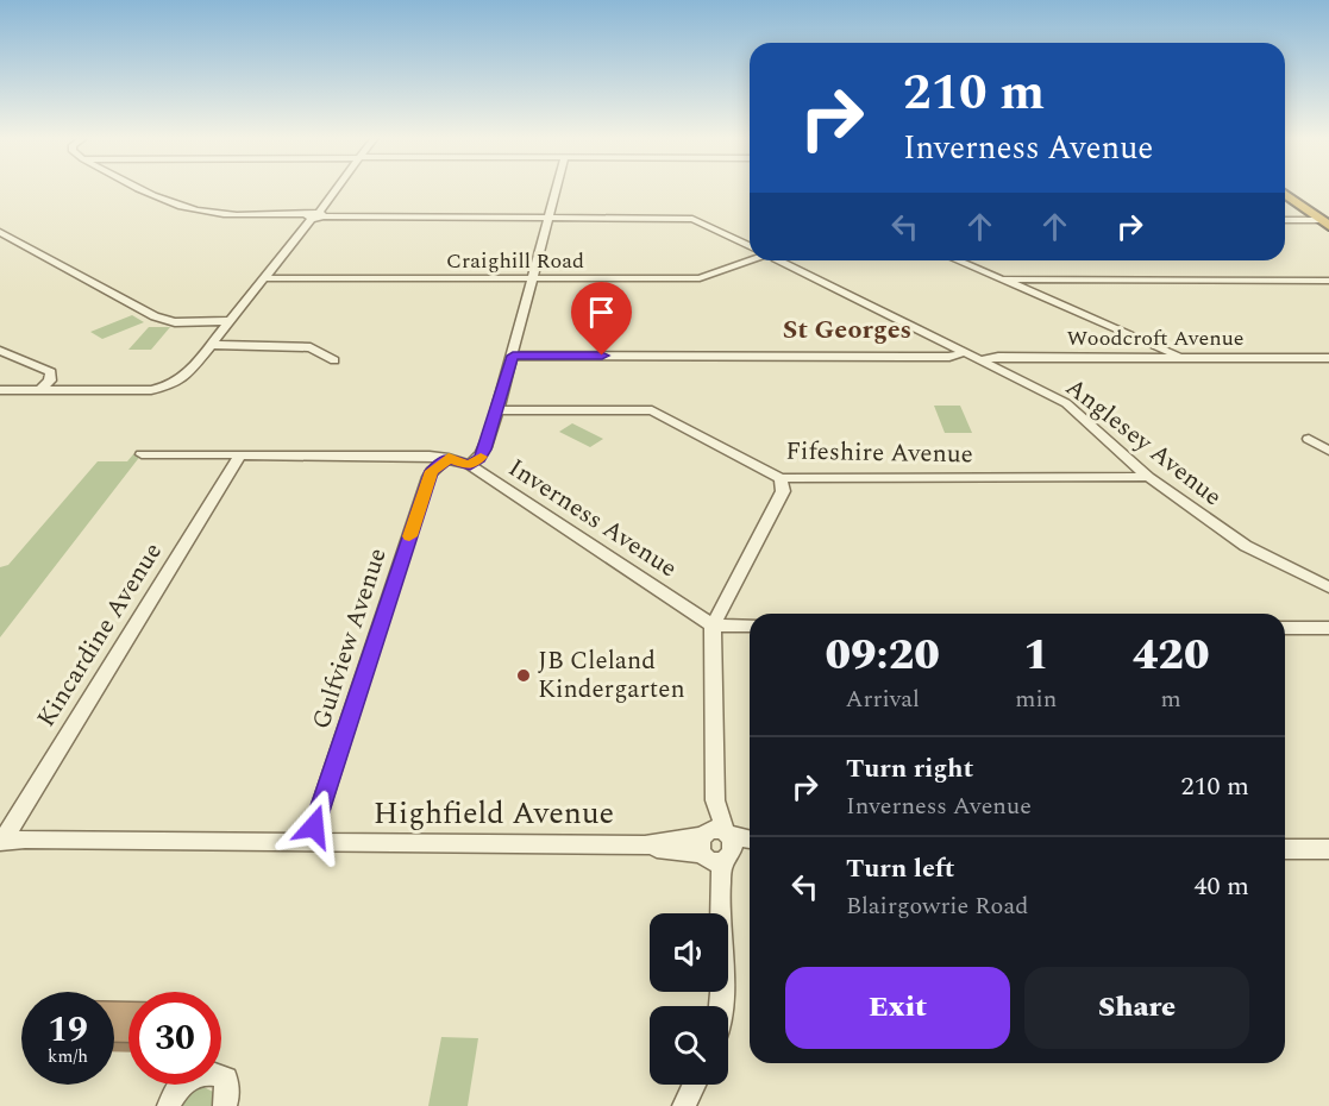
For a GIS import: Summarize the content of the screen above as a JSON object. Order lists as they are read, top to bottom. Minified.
{"streets":{"street":["Craighill Road","Woodcroft Avenue","Anglesey Avenue","Fifeshire Avenue","Inverness Avenue","Kincardine Avenue","Gulfview Avenue","Highfield Avenue"]},"crossings":[["Woodcroft Avenue","Anglesey Avenue"],["Anglesey Avenue","Fifeshire Avenue"],["Inverness Avenue","Kincardine Avenue"],["Inverness Avenue","Gulfview Avenue"],["Kincardine Avenue","Highfield Avenue"],["Gulfview Avenue","Highfield Avenue"]],"districts":["St Georges"],"places":["JB Cleland Kindergarten"],"page":{"turn":["210 m","Inverness Avenue"],"eta":["09:20","Arrival","1","min","420","m"],"list":[{"name":"Turn right","note":"Inverness Avenue","value":"210 m"},{"name":"Turn left","note":"Blairgowrie Road","value":"40 m"}],"buttons":["Exit","Share"],"speed":"19 km/h","limit":"30"}}
